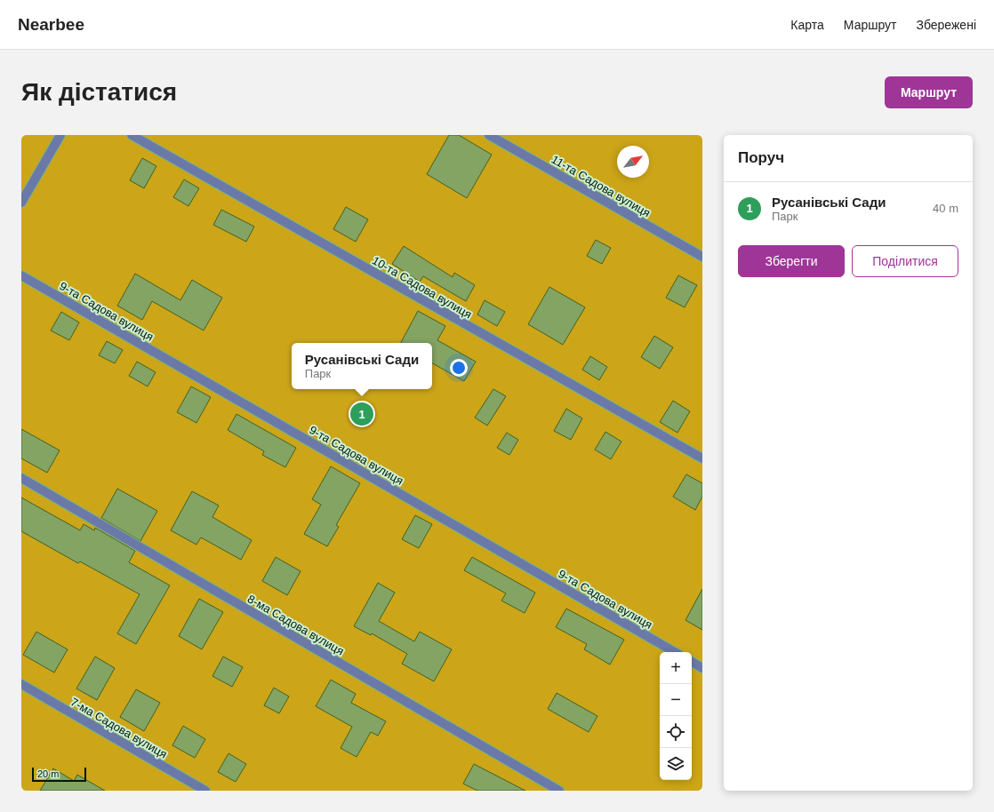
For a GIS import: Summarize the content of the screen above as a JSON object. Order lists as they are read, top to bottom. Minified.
{"streets":{"street":["11-та Садова вулиця","10-та Садова вулиця","9-та Садова вулиця","8-ма Садова вулиця","7-ма Садова вулиця"]},"scale_bar":"20 m","north":"top right","page":{"header":"Nearbee","nav":["Карта","Маршрут","Збережені"],"buttons":["Маршрут",["Зберегти","Поділитися"]],"title":"Як дістатися","heading":"Поруч","list":[{"mark":"1","name":"Русанівські Сади","note":"Парк","value":"40 m"}],"popup":["Русанівські Сади","Парк"],"pins":"1","map_buttons":["+","−"],"scale":"20 m"}}
